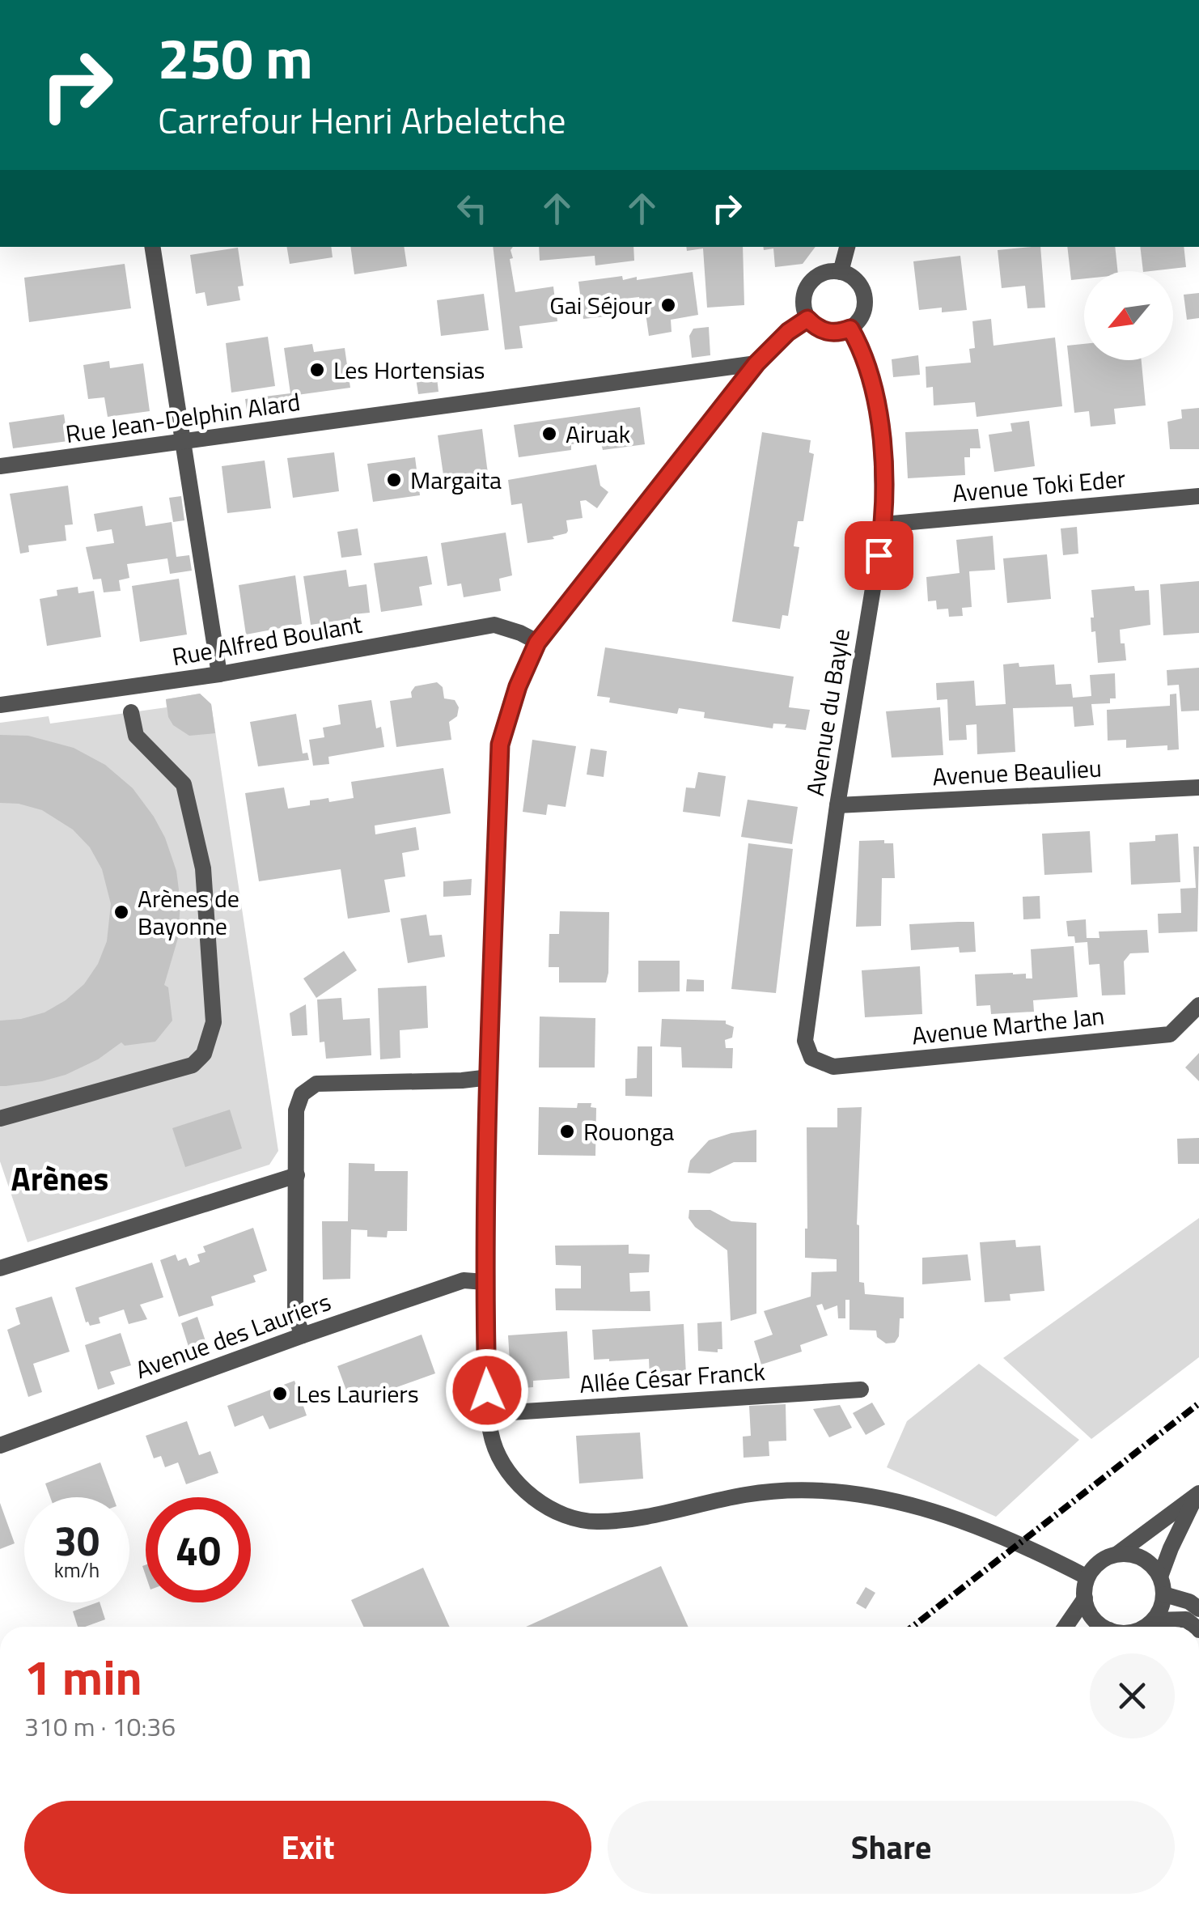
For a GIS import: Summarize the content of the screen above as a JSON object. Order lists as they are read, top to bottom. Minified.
{"streets":{"street":["Rue Jean-Delphin Alard","Avenue Toki Eder","Rue Alfred Boulant","Avenue du Bayle","Avenue Beaulieu","Avenue Marthe Jan","Avenue des Lauriers","Allée César Franck"]},"crossings":[["Avenue Toki Eder","Avenue du Bayle"],["Avenue du Bayle","Avenue Beaulieu"],["Avenue du Bayle","Avenue Marthe Jan"]],"districts":["Arènes"],"places":["Gai Séjour","Les Hortensias","Airuak","Margaita","Arènes de Bayonne","Rouonga","Les Lauriers"],"north":"bottom left","page":{"turn":["250 m","Carrefour Henri Arbeletche"],"speed":"30 km/h","limit":"40","heading":["1 min","310 m · 10:36"],"buttons":["Exit","Share"]}}
